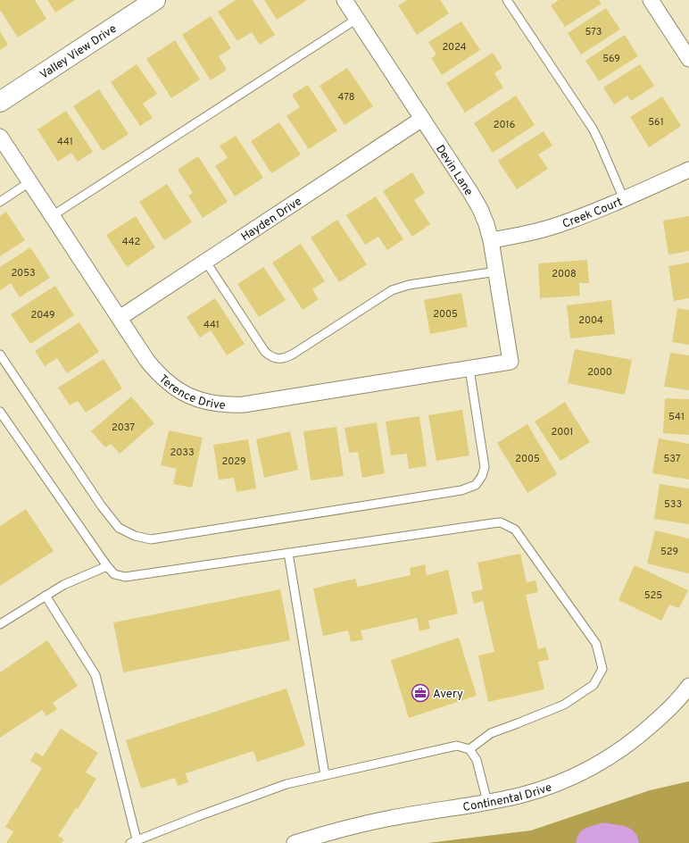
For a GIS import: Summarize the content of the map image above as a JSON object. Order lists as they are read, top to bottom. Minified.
{"streets":{"street":["Valley View Drive","Devin Lane","Creek Court","Hayden Drive","Terence Drive","Continental Drive"]},"crossings":[["Devin Lane","Creek Court"],["Devin Lane","Hayden Drive"],["Devin Lane","Terence Drive"],["Hayden Drive","Terence Drive"]],"places":{"office":["Avery"]},"house_numbers":["573","2024","569","478","561","2016","441","442","2053","2008","2005","2049","2004","441","2000","541","2037","2001","2033","2005","537","2029","533","529","525"]}
